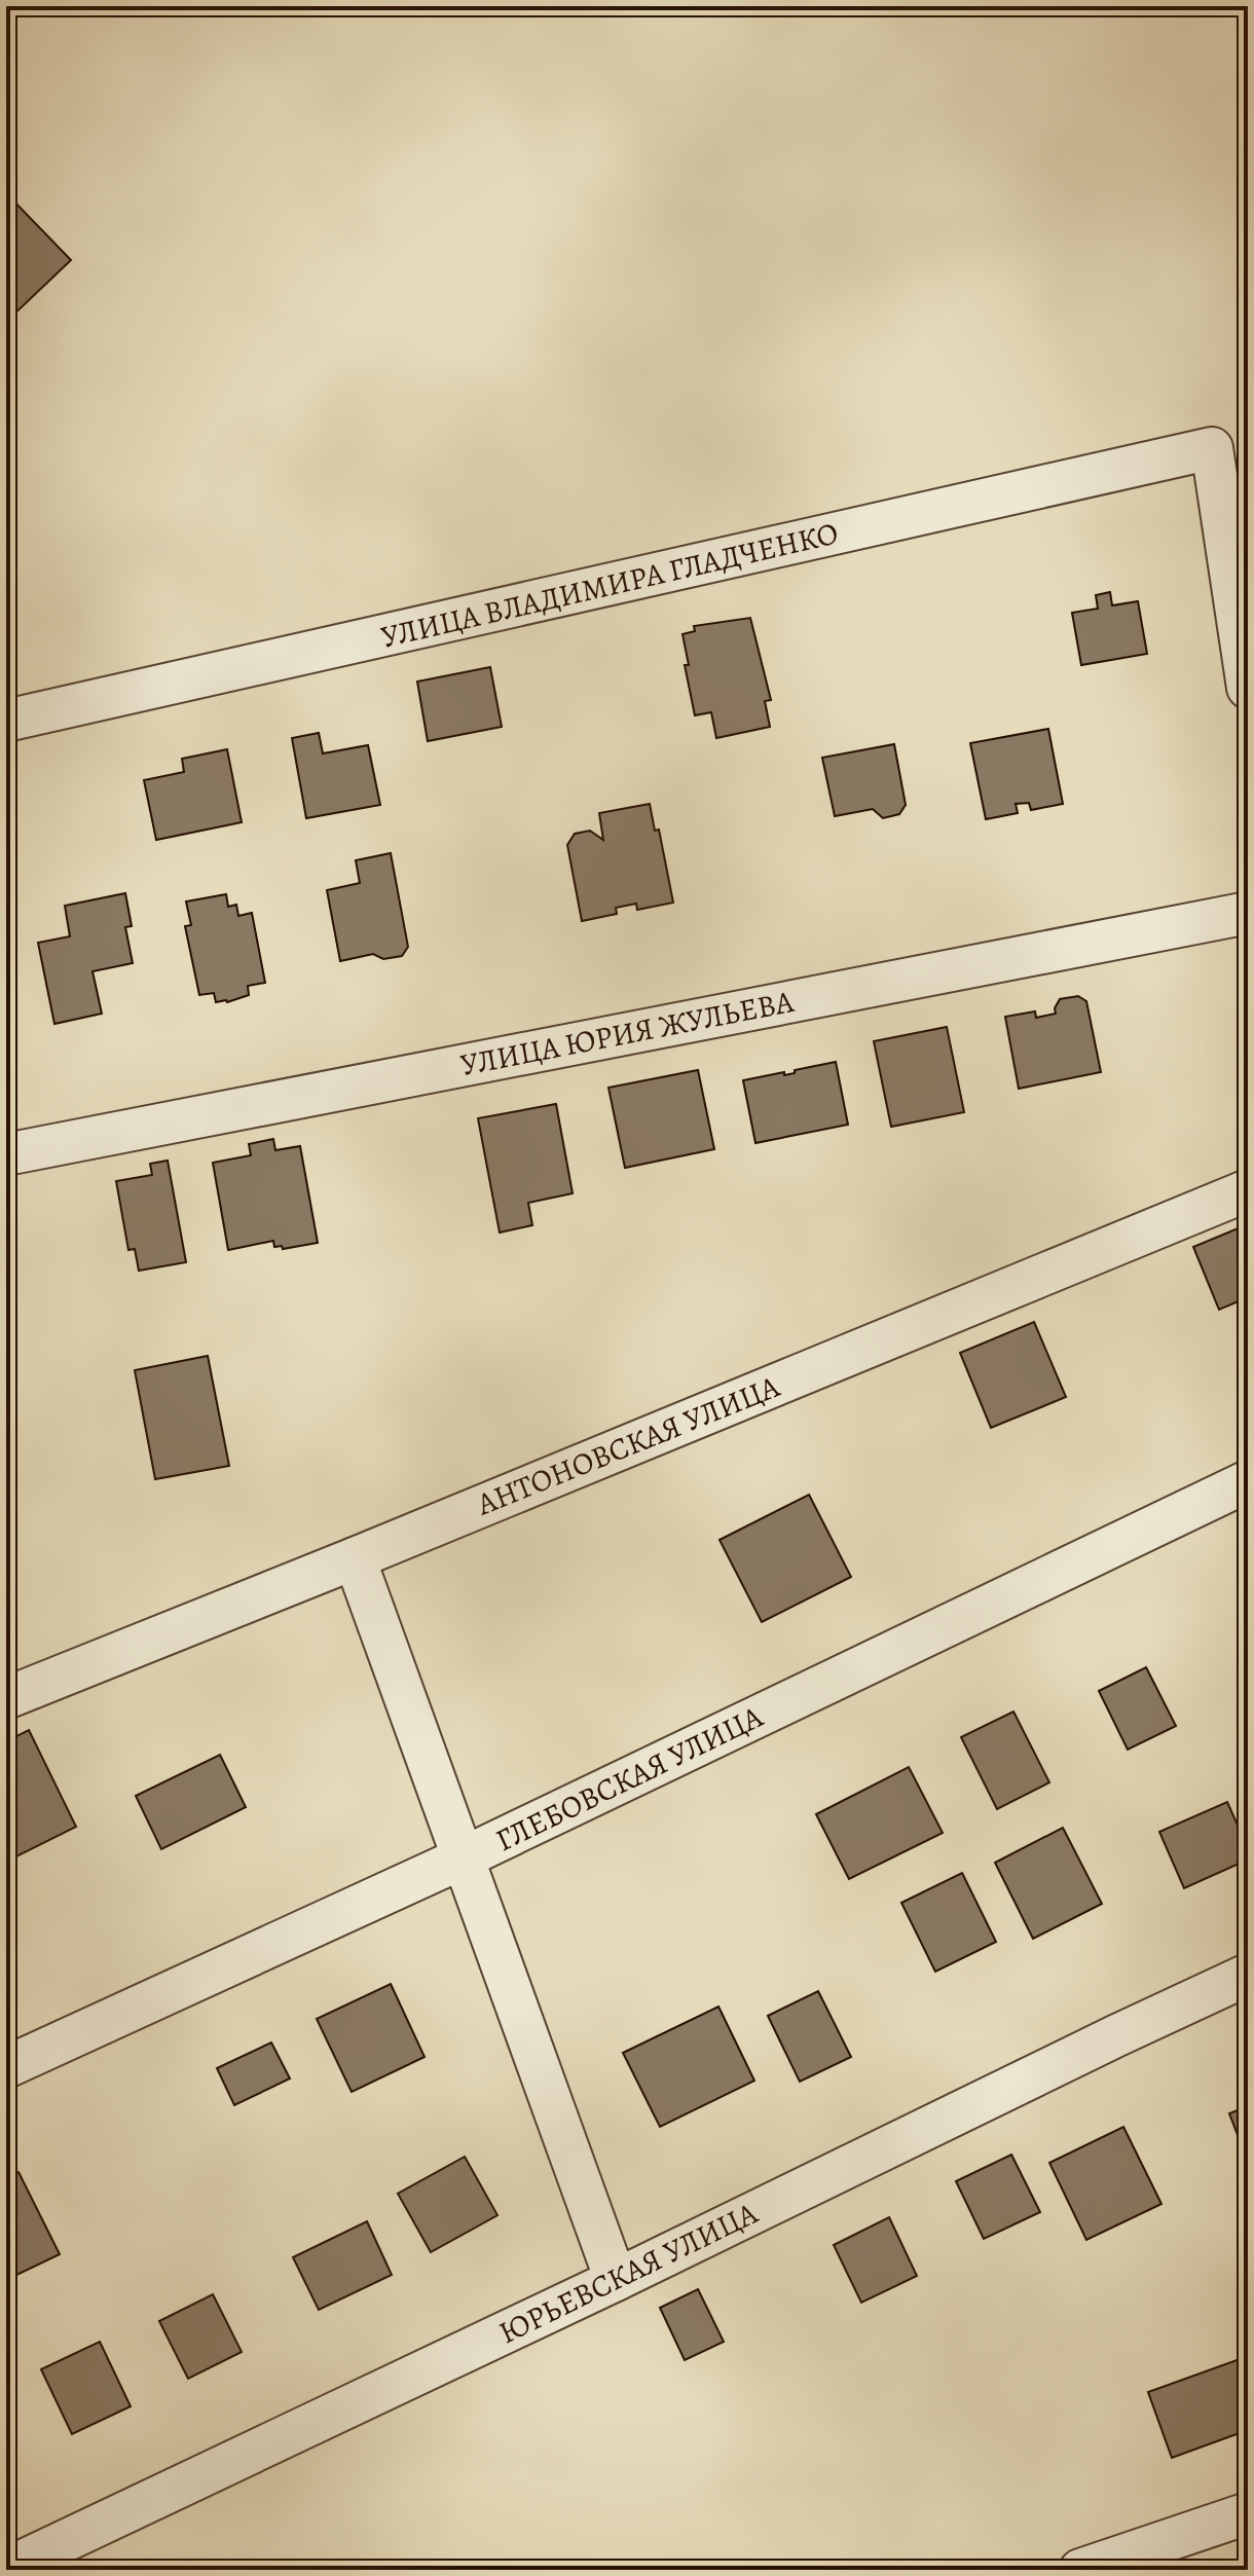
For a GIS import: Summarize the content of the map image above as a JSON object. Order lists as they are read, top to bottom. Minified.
{"streets":{"street":["УЛИЦА ВЛАДИМИРА ГЛАДЧЕНКО","УЛИЦА ЮРИЯ ЖУЛЬЕВА","АНТОНОВСКАЯ УЛИЦА","ГЛЕБОВСКАЯ УЛИЦА","ЮРЬЕВСКАЯ УЛИЦА"]}}
